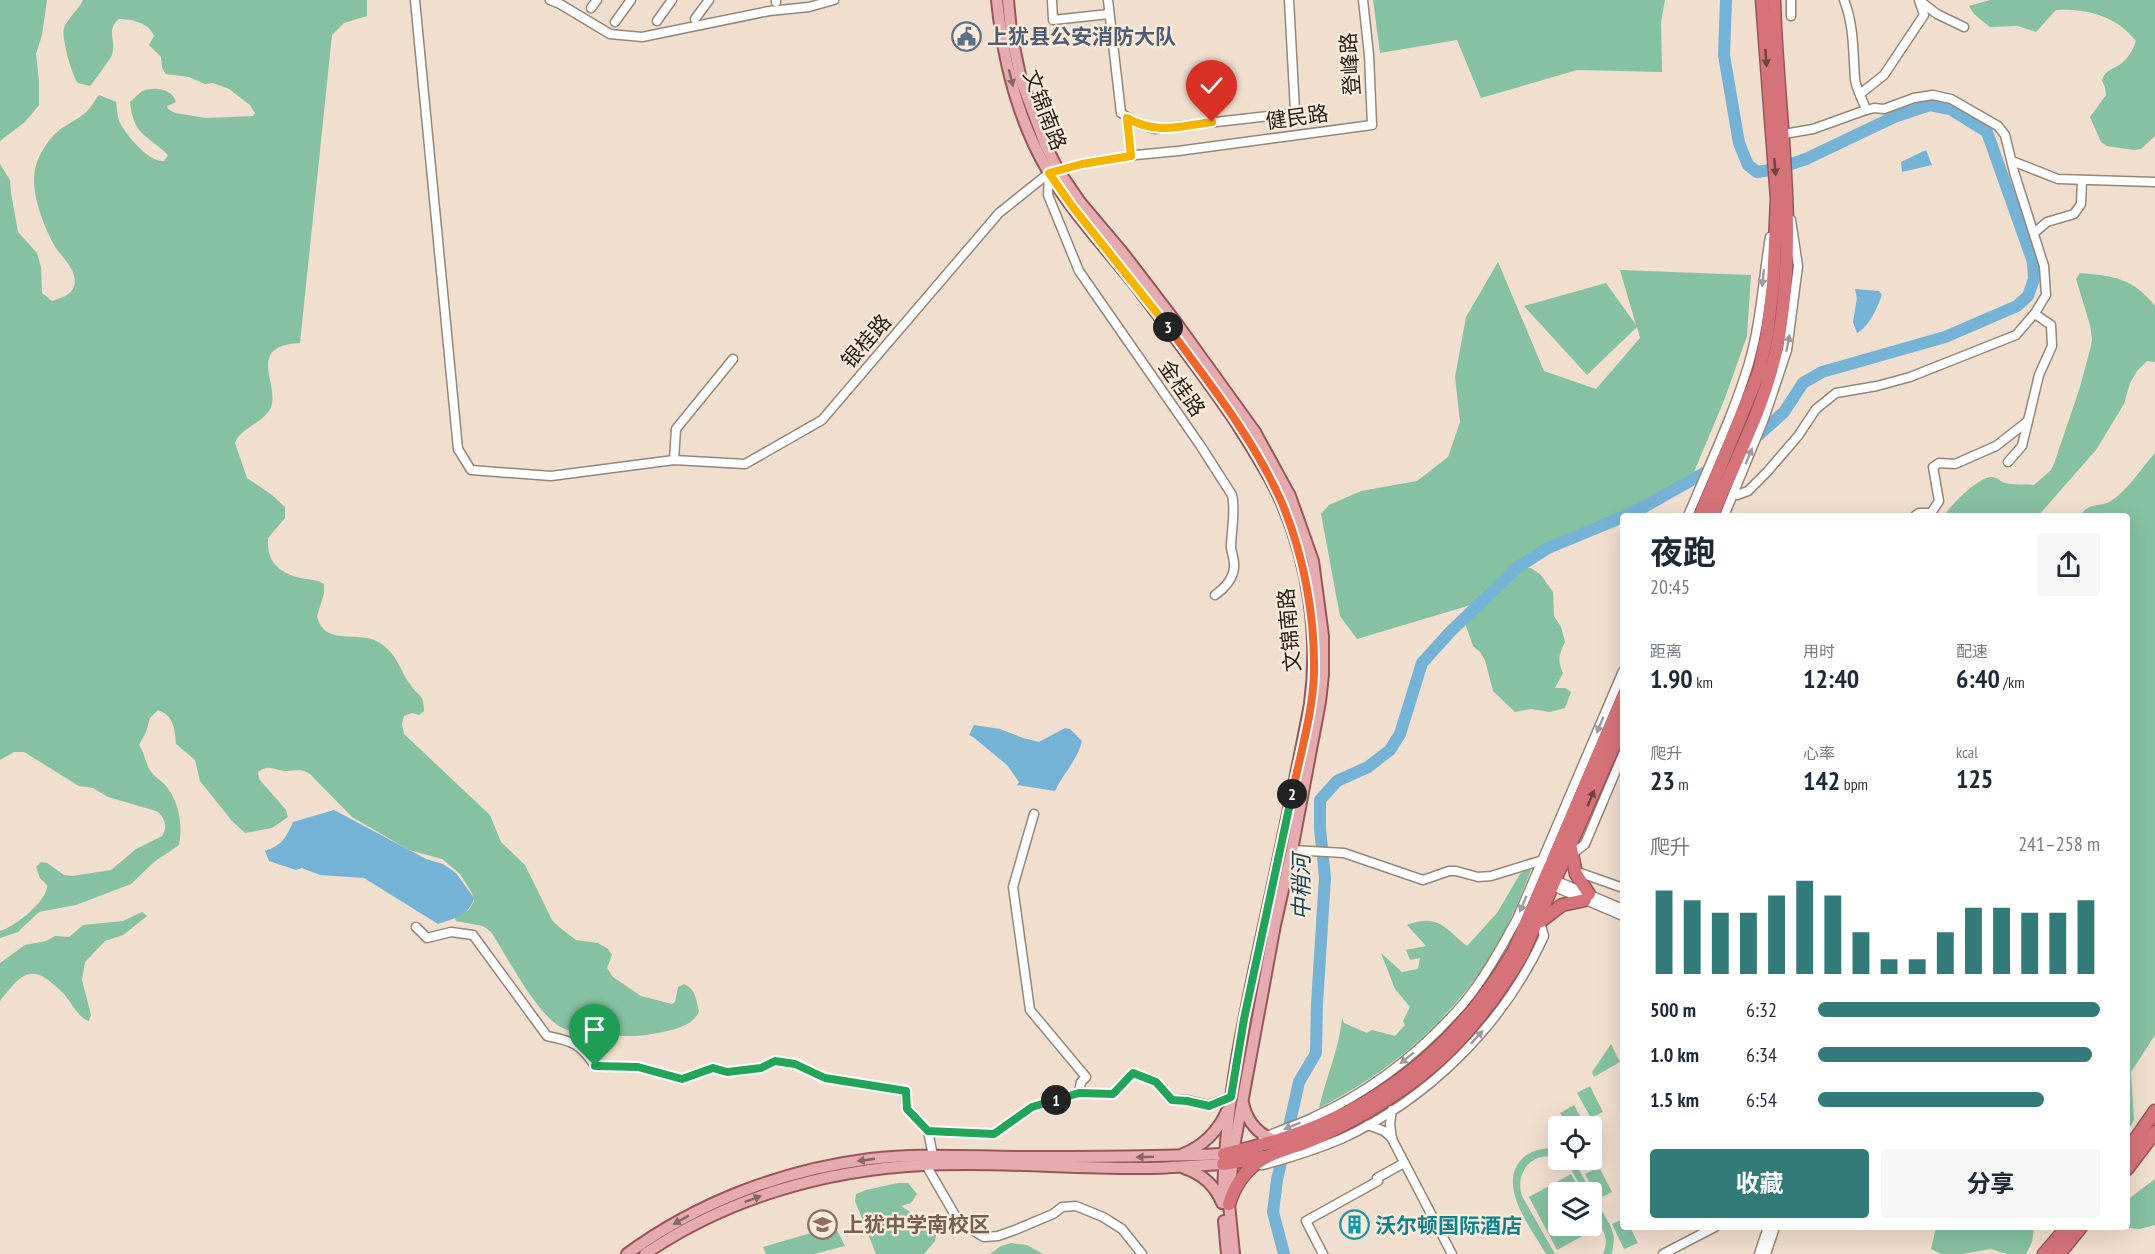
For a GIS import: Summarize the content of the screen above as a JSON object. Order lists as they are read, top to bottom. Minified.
{"streets":{"main road":["文锦南路"],"street":["登峰路","健民路","银桂路","金桂路"]},"crossings":[["登峰路","健民路"],["文锦南路","健民路"],["文锦南路","银桂路"],["文锦南路","金桂路"],["健民路","银桂路"],["健民路","金桂路"],["银桂路","金桂路"]],"water":["中稍河"],"places":{"public building":["上犹县公安消防大队"],"school or university":["上犹中学南校区"],"building":["沃尔顿国际酒店"]},"page":{"pins":["3","2","1"],"heading":["夜跑","20:45"],"stats":[["距离","1.90 km"],["用时","12:40"],["配速","6:40 /km"],["爬升","23 m"],["心率","142 bpm"],["kcal","125"]],"chart":["爬升","241–258 m"],"list":[{"name":"500 m","note":"6:32"},{"name":"1.0 km","note":"6:34"},{"name":"1.5 km","note":"6:54"}],"buttons":["收藏","分享"]}}
